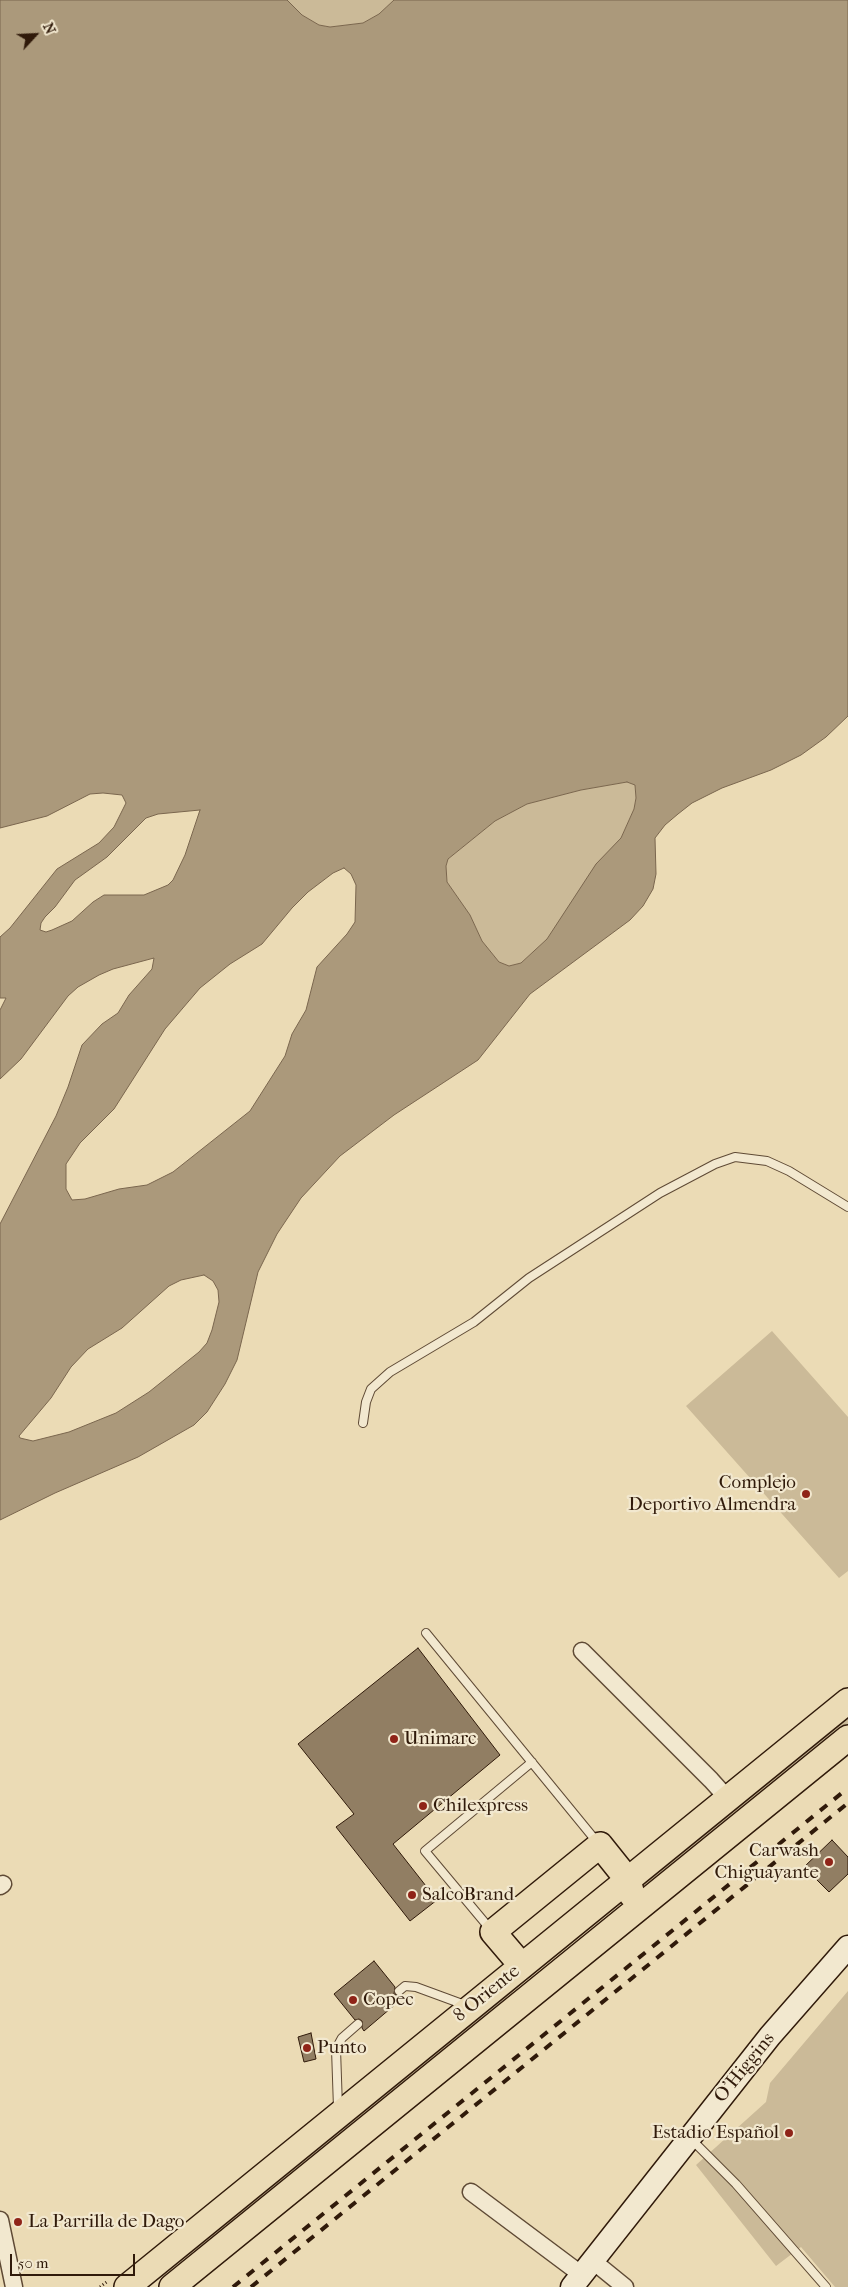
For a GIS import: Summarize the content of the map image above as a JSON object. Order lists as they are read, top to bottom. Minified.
{"streets":{"main road":["8 Oriente","O'Higgins"]},"places":["Complejo Deportivo Almendra","Unimarc","Chilexpress","Carwash Chiguayante","SalcoBrand","Copec","Punto","Estadio Español","La Parrilla de Dago"],"scale_bar":"50 m","north":"top right"}
